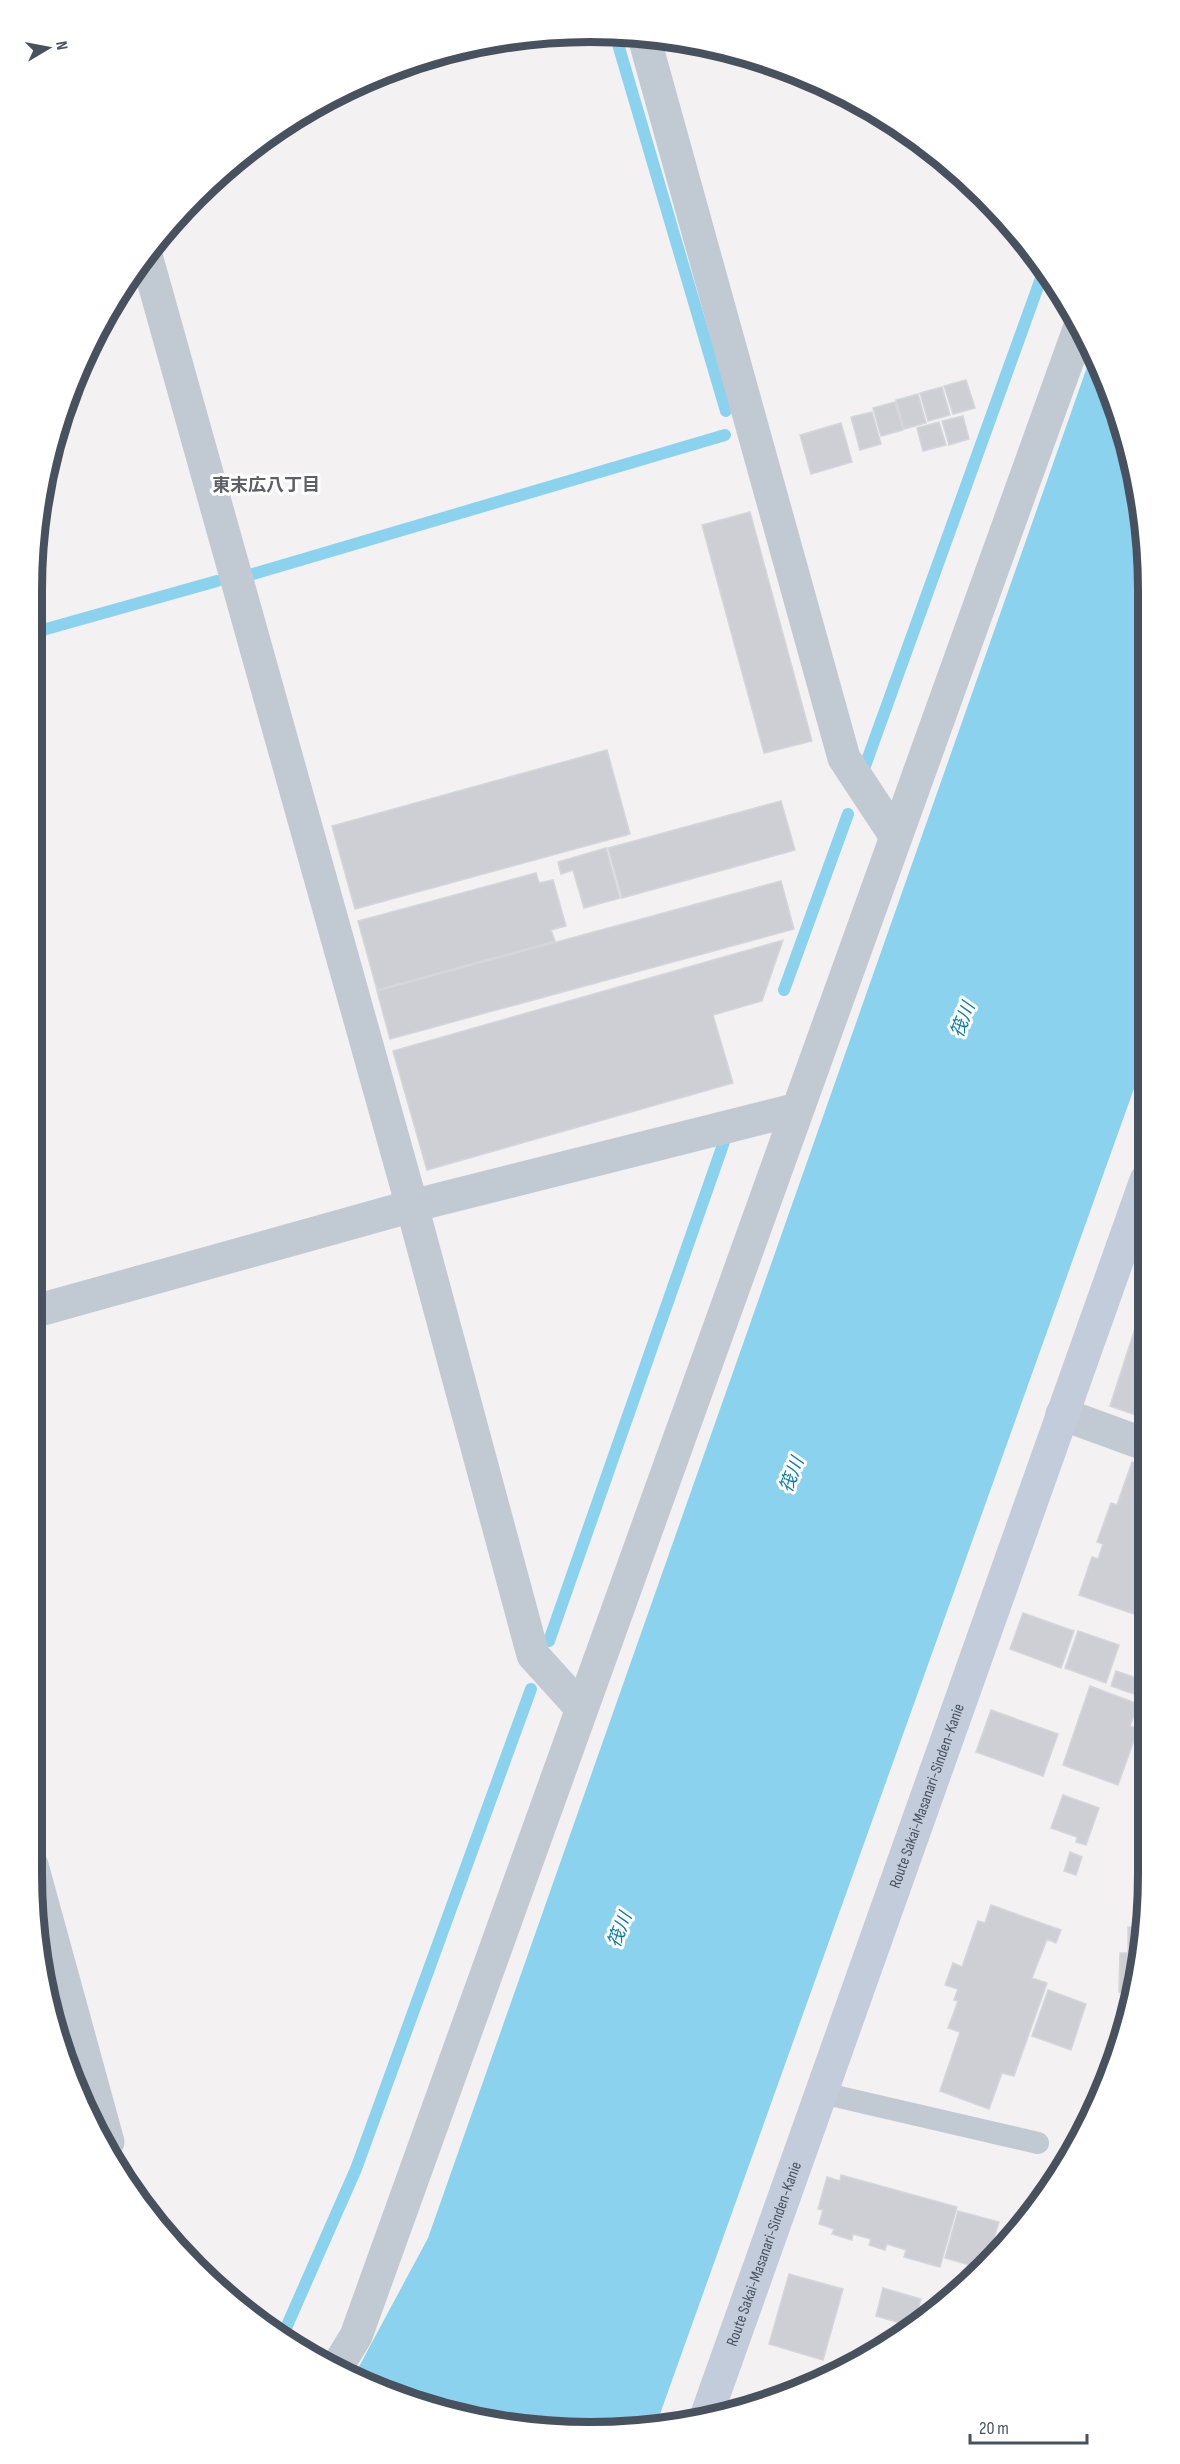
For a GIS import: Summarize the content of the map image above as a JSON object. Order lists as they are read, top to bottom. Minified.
{"streets":{"main road":["Route Sakai-Masanari-Sinden-Kanie"]},"districts":["東末広八丁目"],"water":["筏川"],"scale_bar":"20 m","north":"right"}
